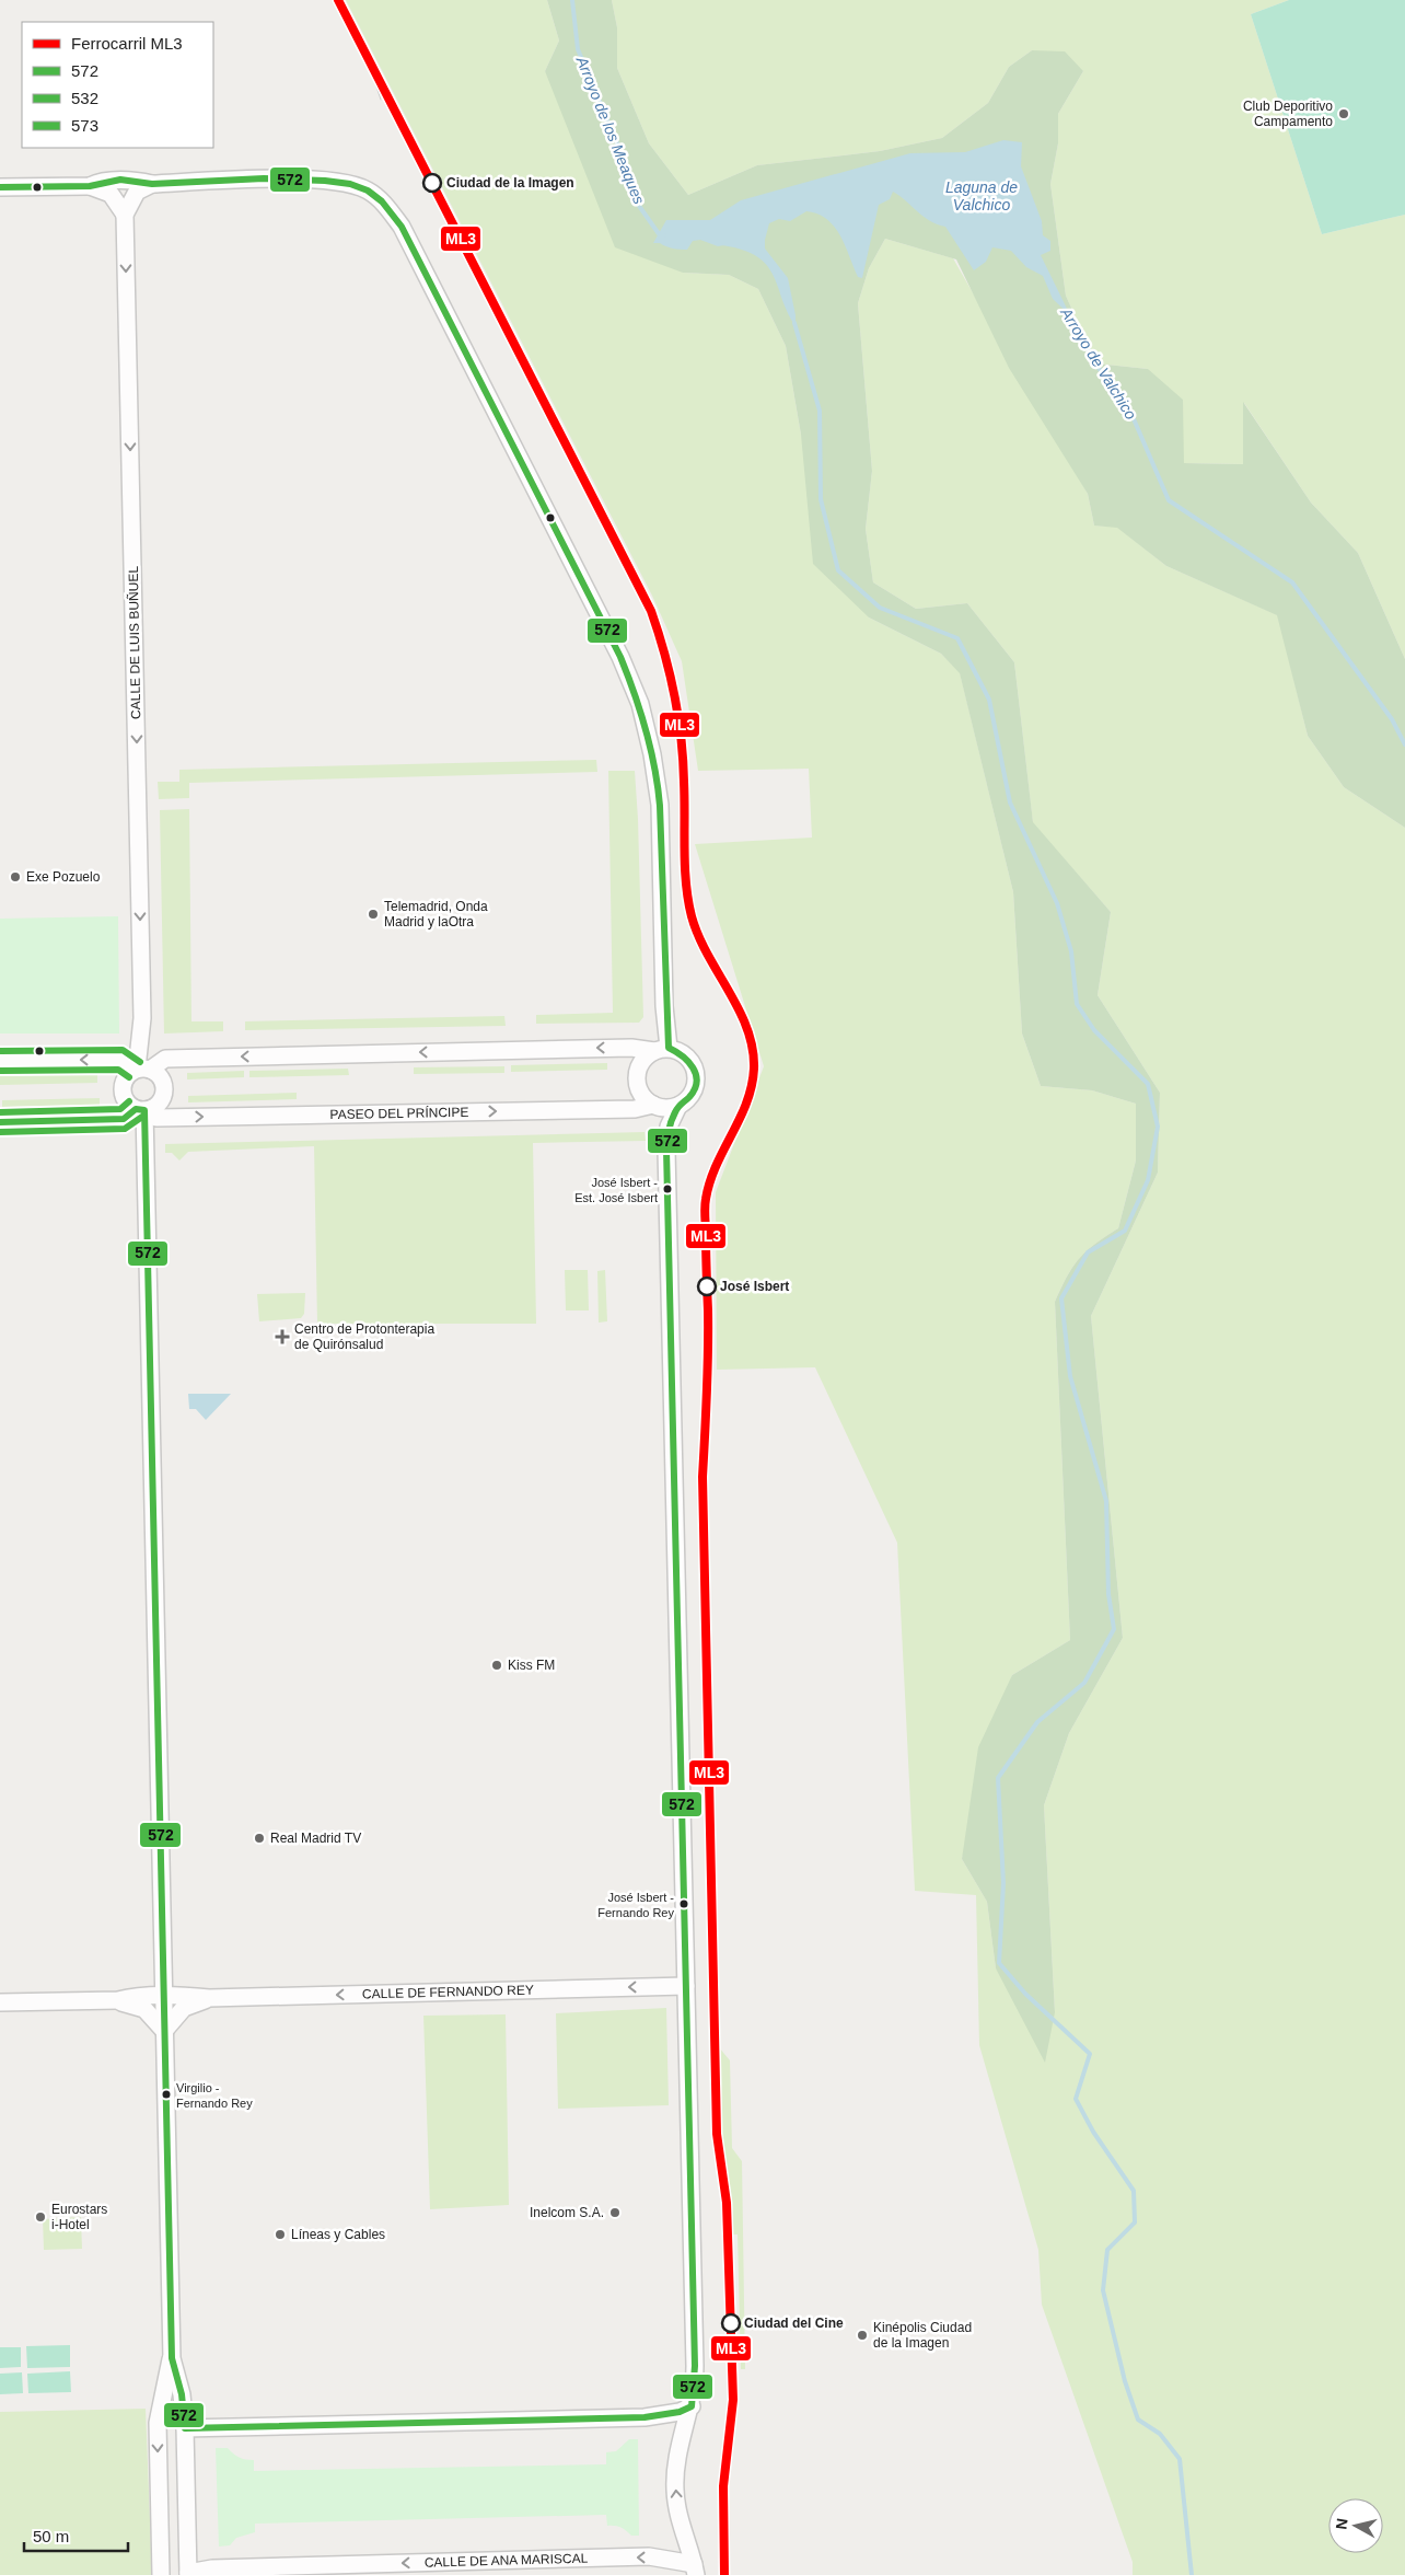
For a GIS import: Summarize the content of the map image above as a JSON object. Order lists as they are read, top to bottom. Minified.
{"streets":{"street":["CALLE DE LUIS BUÑUEL","PASEO DEL PRÍNCIPE","CALLE DE FERNANDO REY","CALLE DE ANA MARISCAL"]},"crossings":[["CALLE DE LUIS BUÑUEL","PASEO DEL PRÍNCIPE"]],"one_way":["CALLE DE LUIS BUÑUEL","CALLE DE FERNANDO REY"],"water":["Arroyo de los Meaques","Laguna de Valchico","Arroyo de Valchico"],"places":{"other":["Club Deporitivo Campamento","Ciudad de la Imagen","Exe Pozuelo","Telemadrid, Onda Madrid y laOtra","José Isbert - Est. José Isbert","José Isbert","Kiss FM","Real Madrid TV","José Isbert - Fernando Rey","Virgilio - Fernando Rey","Inelcom S.A.","Eurostars i-Hotel","Líneas y Cables","Ciudad del Cine","Kinépolis Ciudad de la Imagen"],"health":["Centro de Protonterapia de Quirónsalud"]},"lines":["rail line ML3","transit line 572","transit line 573","transit line 532"],"legend":["Ferrocarril ML3","572","532","573"],"scale_bar":"50 m","north":"left"}
